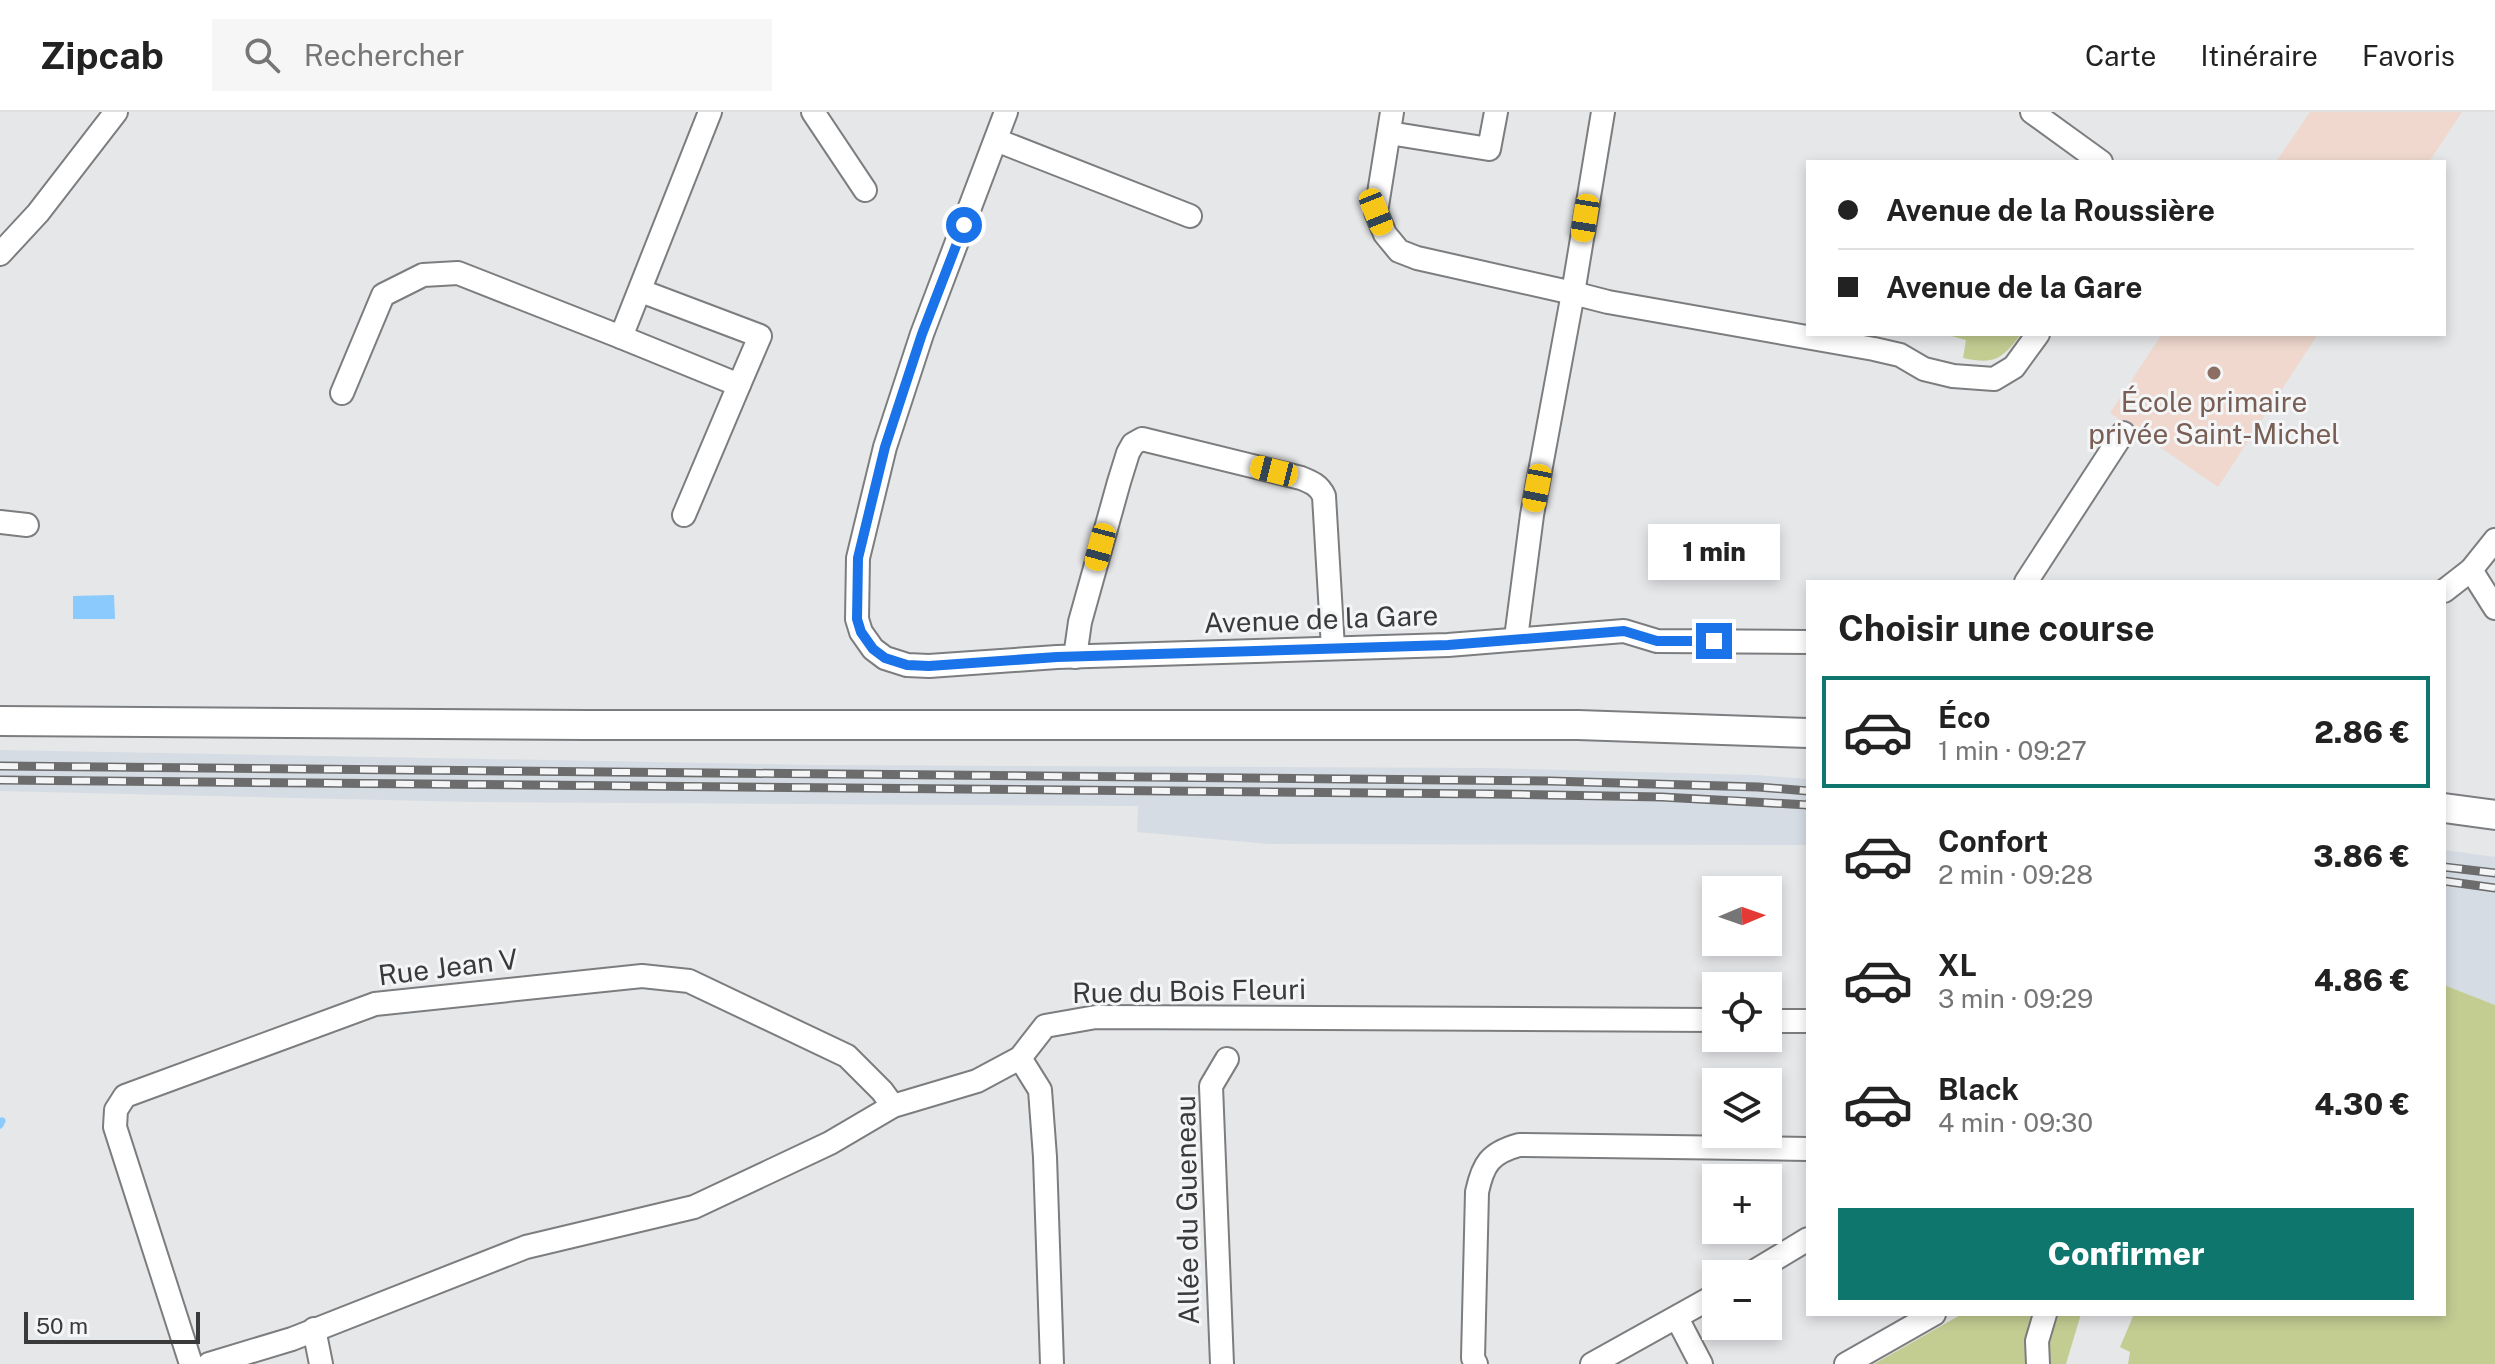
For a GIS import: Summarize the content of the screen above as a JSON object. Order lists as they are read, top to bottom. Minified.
{"streets":{"street":["Avenue de la Gare","Rue Jean V","Rue du Bois Fleuri","Allée du Gueneau"]},"crossings":[["Rue Jean V","Rue du Bois Fleuri"]],"places":["École primaire privée Saint-Michel"],"scale_bar":"50 m","north":"right","page":{"header":"Zipcab","search":"Rechercher","nav":["Carte","Itinéraire","Favoris"],"banner":["Avenue de la Roussière","Avenue de la Gare"],"bubble":"1 min","heading":"Choisir une course","list":[{"name":"Éco","note":"1 min · 09:27","value":"2.86 €"},{"name":"Confort","note":"2 min · 09:28","value":"3.86 €"},{"name":"XL","note":"3 min · 09:29","value":"4.86 €"},{"name":"Black","note":"4 min · 09:30","value":"4.30 €"}],"map_buttons":["+","−"],"buttons":"Confirmer","scale":"50 m"}}
